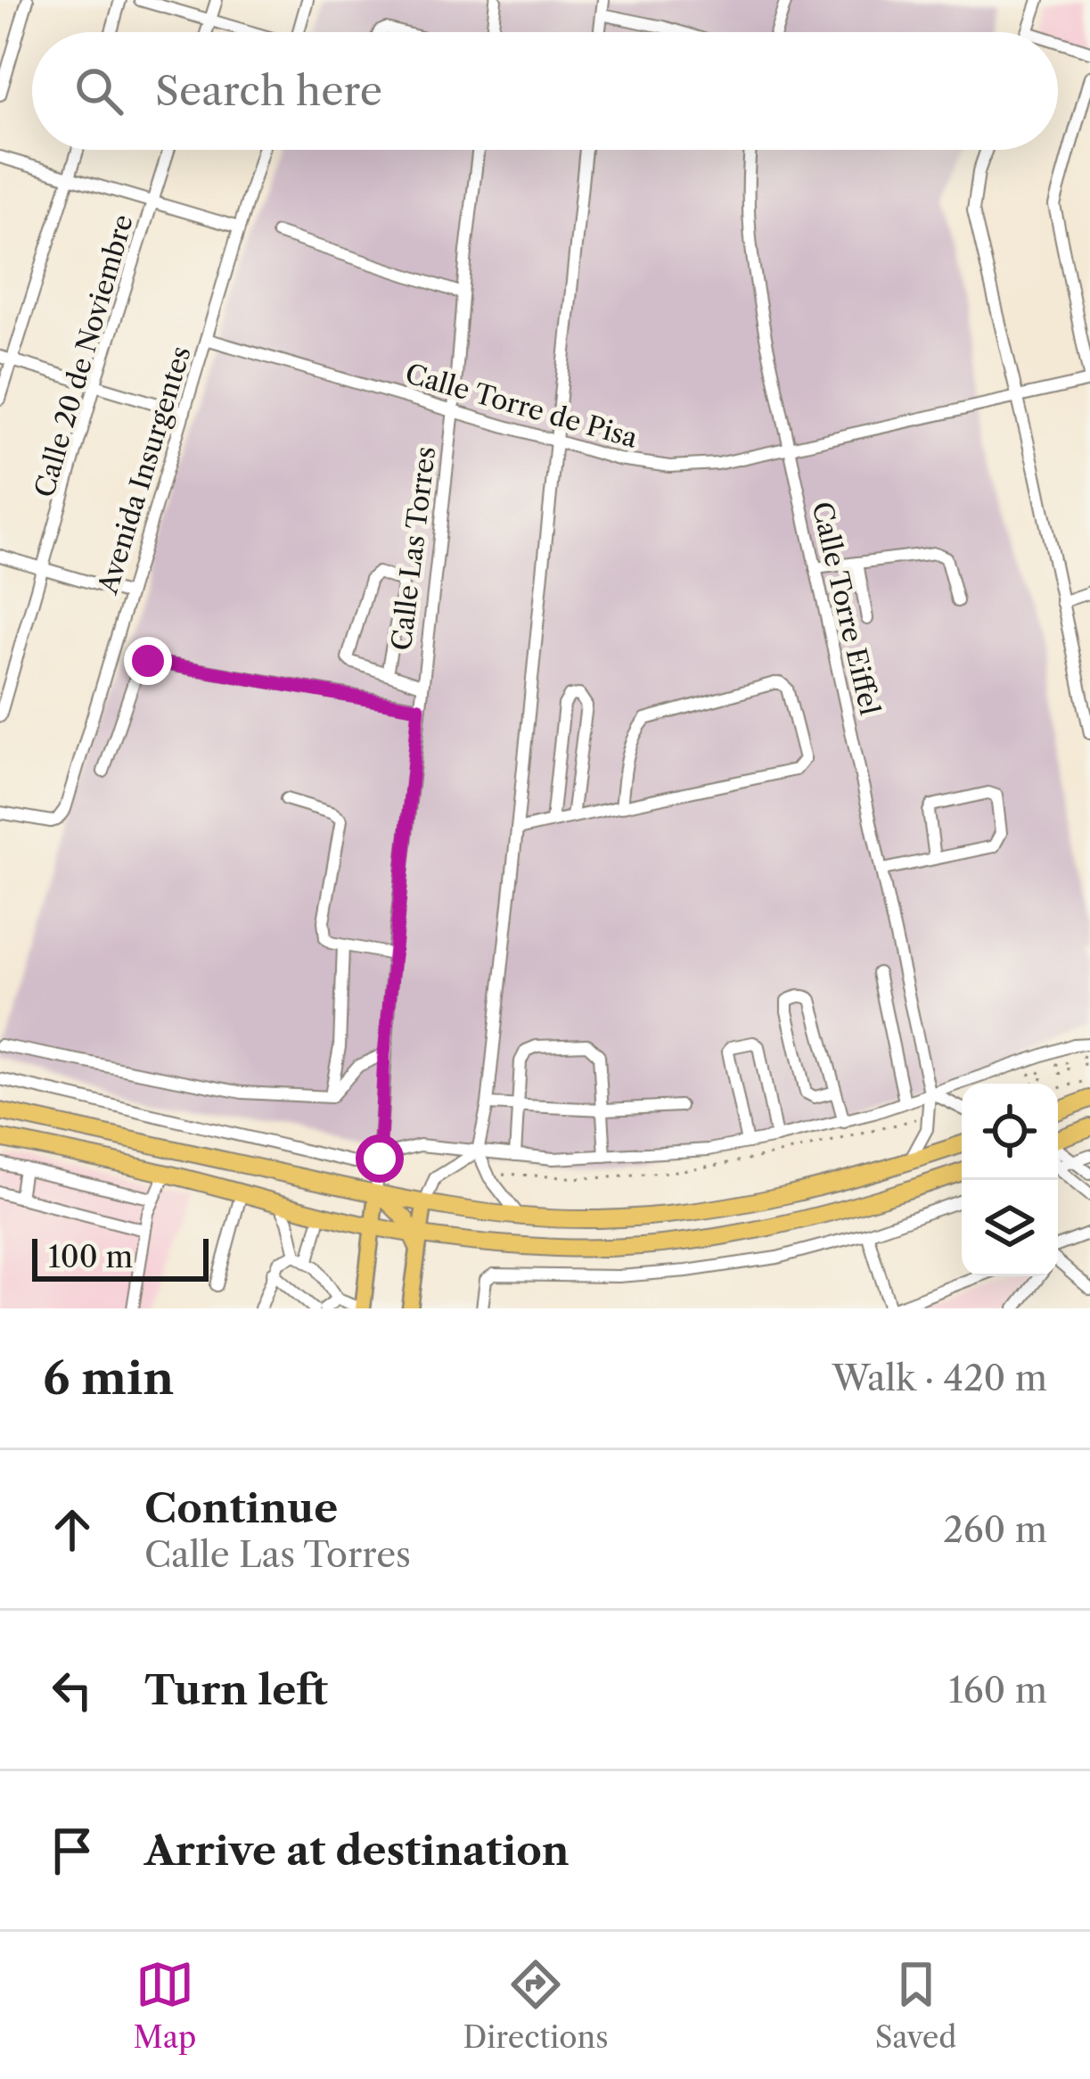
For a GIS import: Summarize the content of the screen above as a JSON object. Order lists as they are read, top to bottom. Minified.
{"streets":{"main road":["Calle Las Torres"],"street":["Calle 20 de Noviembre","Calle Torre de Pisa","Avenida Insurgentes","Calle Torre Eiffel"]},"crossings":[["Calle Torre de Pisa","Avenida Insurgentes"],["Calle Torre de Pisa","Calle Las Torres"],["Calle Torre de Pisa","Calle Torre Eiffel"]],"scale_bar":"100 m","page":{"search":"Search here","scale":"100 m","heading":["6 min","Walk · 420 m"],"list":[["Continue","Calle Las Torres","260 m"],["Turn left","160 m"],"Arrive at destination"],"nav":["Map","Directions","Saved"]}}
